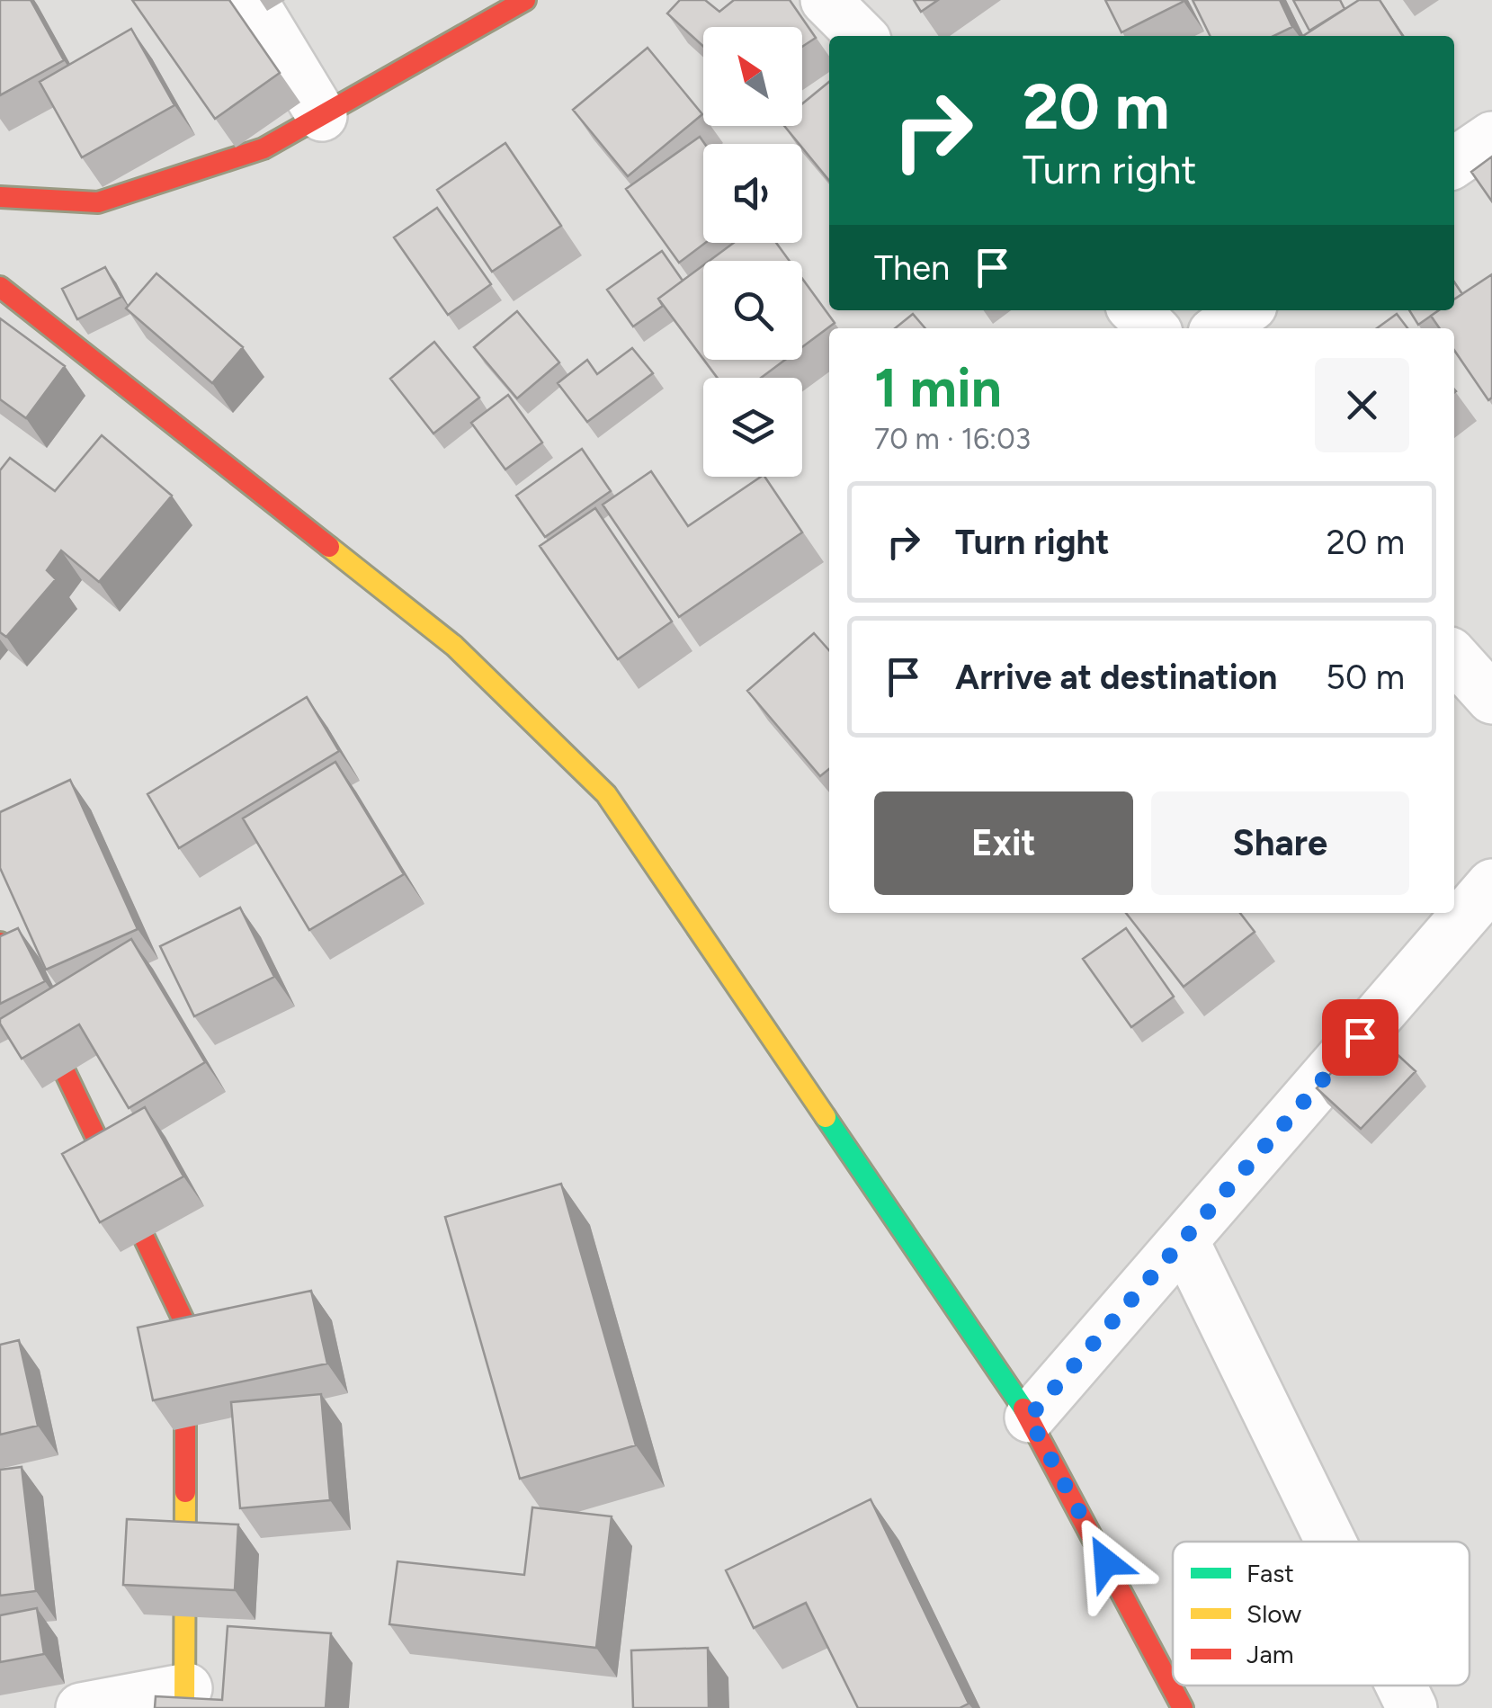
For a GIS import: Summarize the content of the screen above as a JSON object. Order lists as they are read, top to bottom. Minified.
{"legend":["Fast","Slow","Jam"],"north":"top left","page":{"turn":["20 m","Turn right"],"then":"Then","heading":["1 min","70 m · 16:03"],"list":[{"name":"Turn right","value":"20 m"},{"name":"Arrive at destination","value":"50 m"}],"buttons":["Exit","Share"]}}
